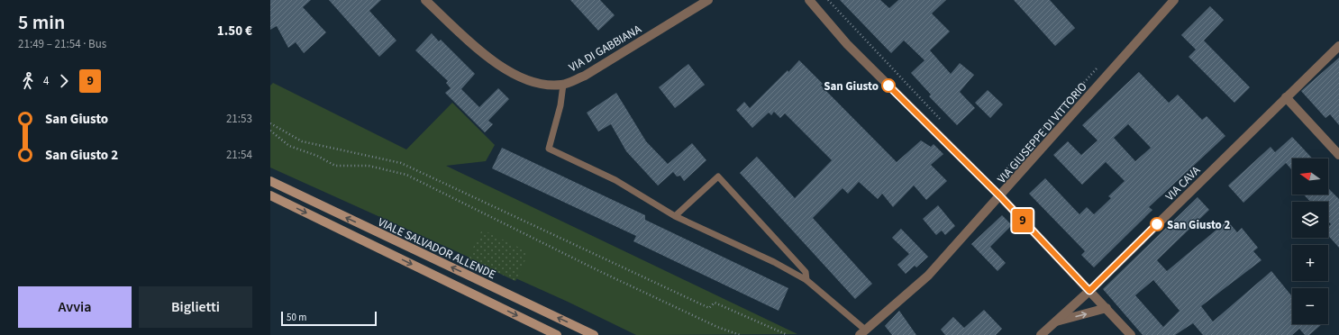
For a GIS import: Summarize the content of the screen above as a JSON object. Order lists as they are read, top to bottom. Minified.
{"streets":{"main road":["VIALE SALVADOR ALLENDE"],"street":["VIA DI GABBIANA","VIA GIUSEPPE DI VITTORIO","VIA CAVA"]},"places":["San Giusto","San Giusto 2"],"lines":["bus line 9"],"scale_bar":"50 m","north":"left","page":{"heading":["5 min","21:49 – 21:54 · Bus","1.50 €"],"on_map":"9","legs":["4","9"],"list":[{"name":"San Giusto","value":"21:53"},{"name":"San Giusto 2","value":"21:54"}],"map_buttons":["+","−"],"buttons":["Avvia","Biglietti"],"scale":"50 m"}}
